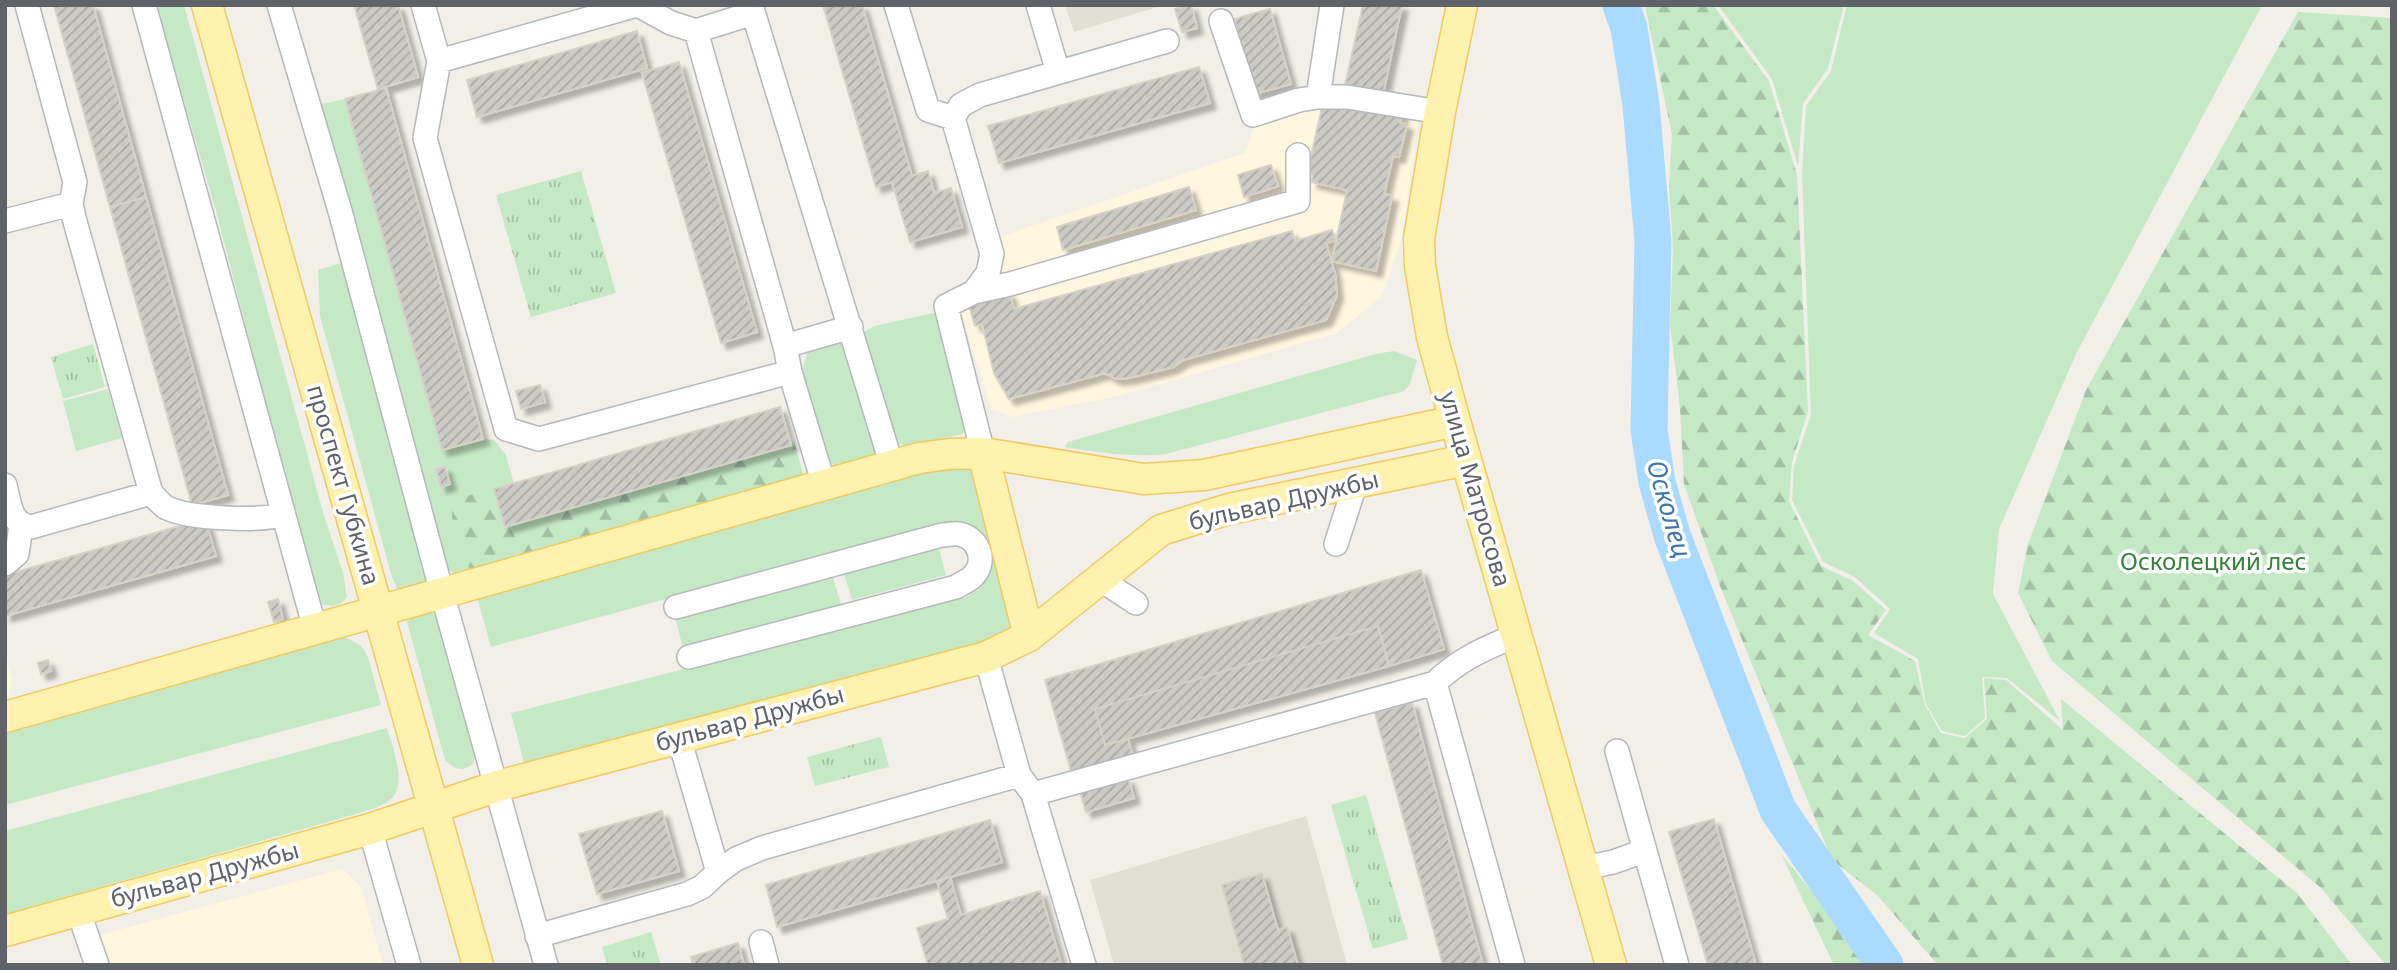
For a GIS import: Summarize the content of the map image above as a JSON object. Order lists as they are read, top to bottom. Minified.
{"streets":{"main road":["проспект Губкина","улица Матросова","бульвар Дружбы"]},"crossings":[["проспект Губкина","бульвар Дружбы"],["улица Матросова","бульвар Дружбы"]],"water":["Осколец"],"parks":["Осколецкий лес"]}
